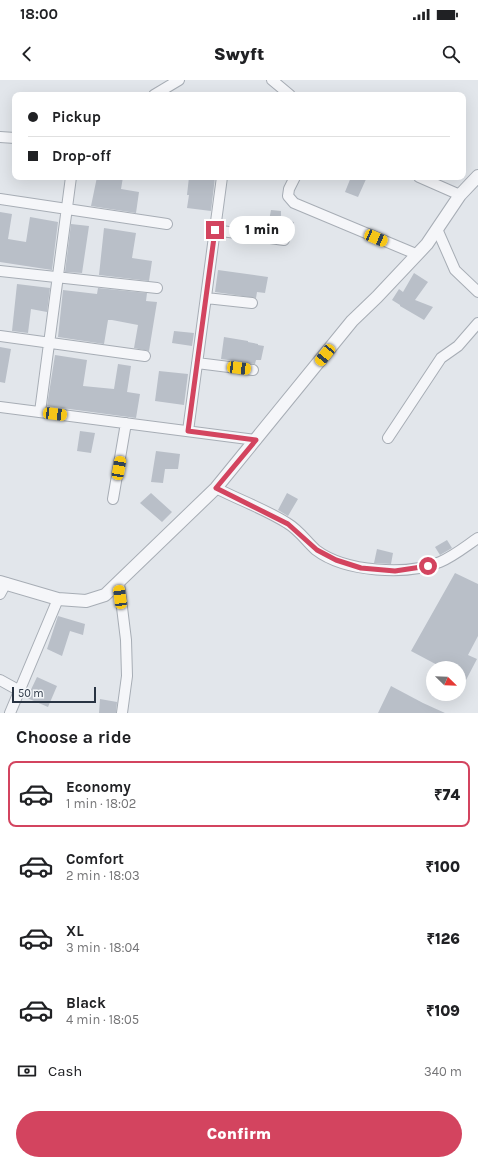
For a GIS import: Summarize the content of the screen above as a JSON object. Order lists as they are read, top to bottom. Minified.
{"scale_bar":"50 m","north":"bottom right","page":{"status":"18:00","header":"Swyft","banner":["Pickup","Drop-off"],"bubble":"1 min","scale":"50 m","heading":"Choose a ride","list":[{"name":"Economy","note":"1 min · 18:02","value":"₹74"},{"name":"Comfort","note":"2 min · 18:03","value":"₹100"},{"name":"XL","note":"3 min · 18:04","value":"₹126"},{"name":"Black","note":"4 min · 18:05","value":"₹109"}],"pay":["Cash","340 m"],"buttons":"Confirm"}}
